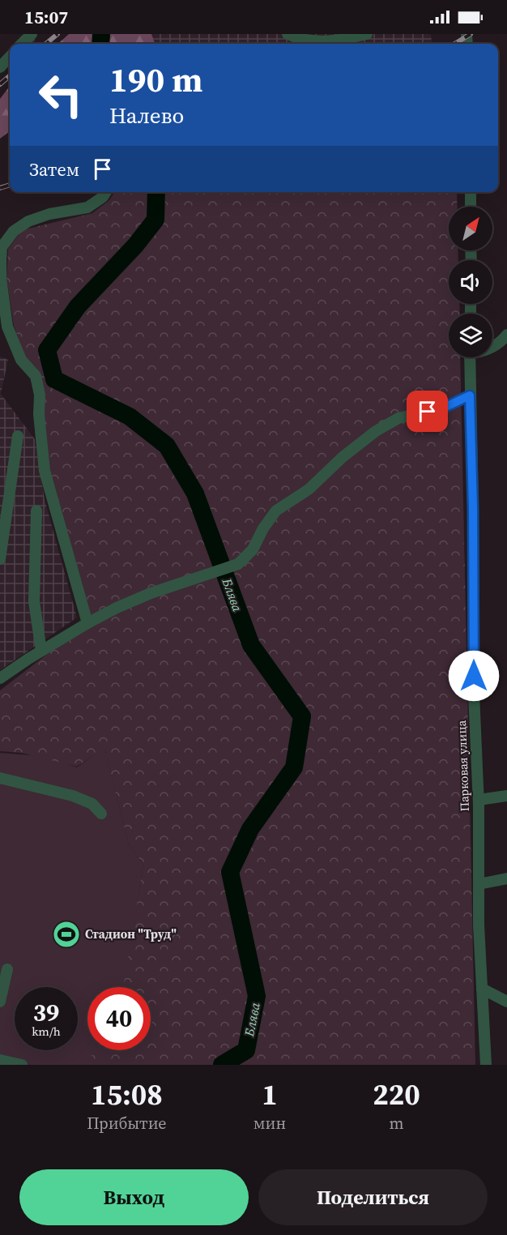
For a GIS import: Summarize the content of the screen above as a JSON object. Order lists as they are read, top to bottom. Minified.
{"streets":{"street":["Парковая улица"]},"water":["Блява"],"places":{"sports":["Стадион \"Труд\""]},"north":"top right","page":{"status":"15:07","turn":["190 m","Налево"],"then":"Затем","speed":"39 km/h","limit":"40","eta":["15:08","Прибытие","1","мин","220","m"],"buttons":["Выход","Поделиться"]}}
